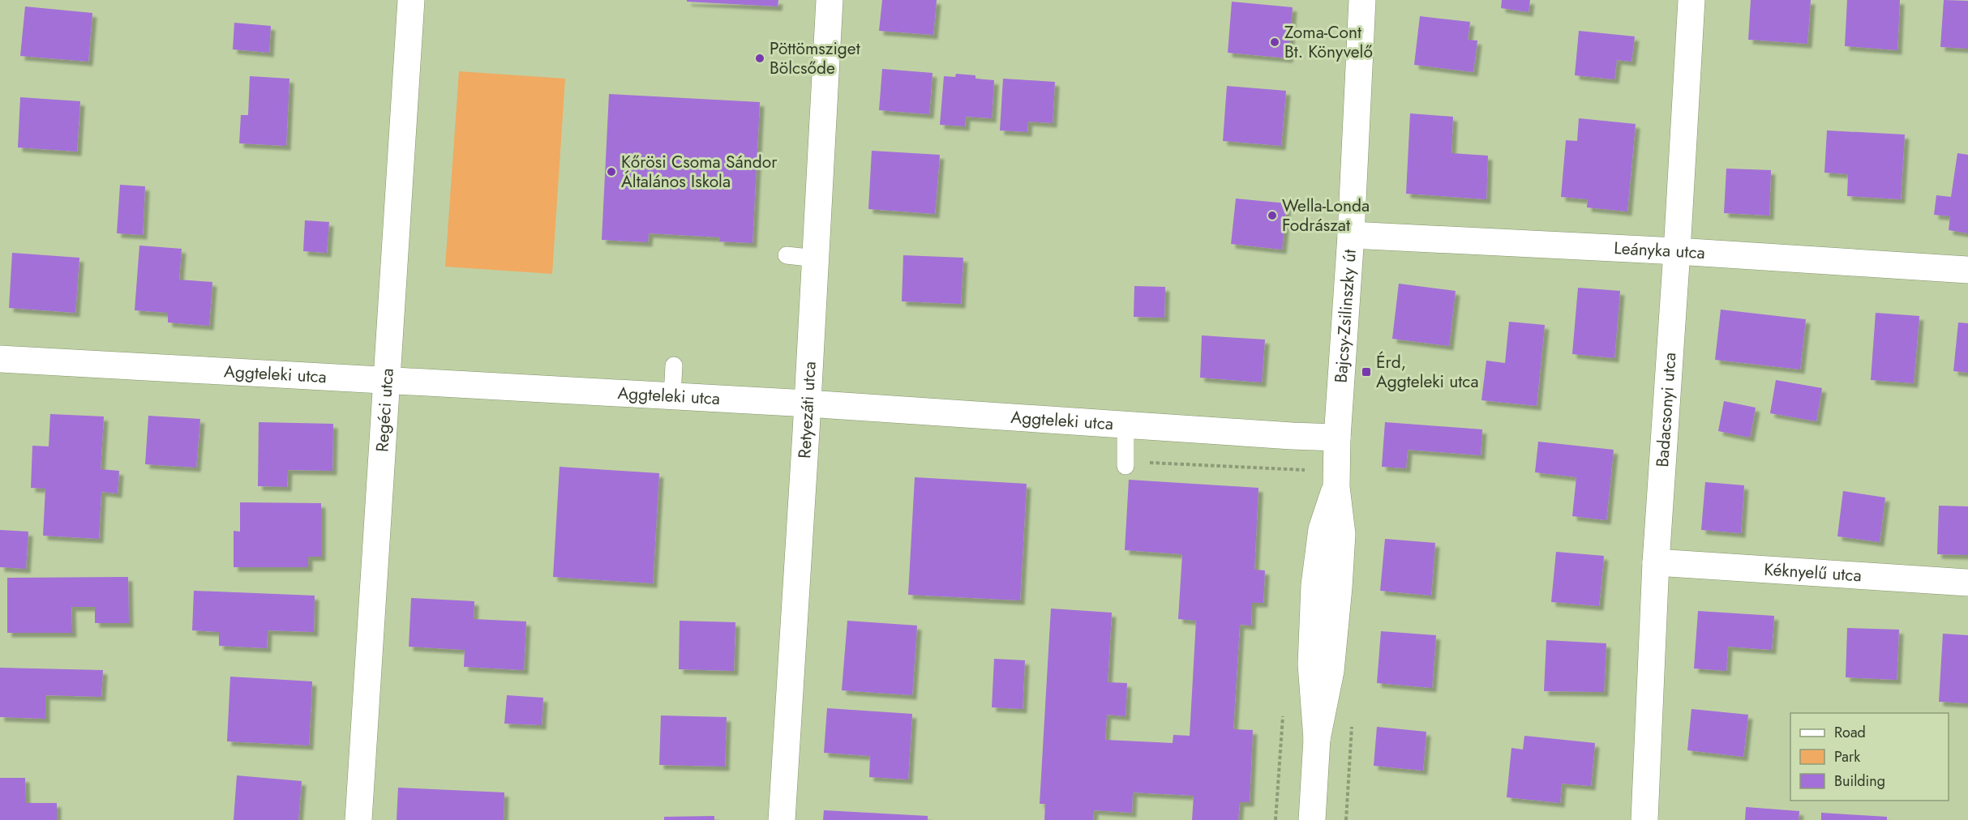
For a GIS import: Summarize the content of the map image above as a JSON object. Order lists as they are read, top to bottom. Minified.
{"streets":{"street":["Leányka utca","Bajcsy-Zsilinszky út","Aggteleki utca","Regéci utca","Retyezáti utca","Badacsonyi utca","Kéknyelű utca"]},"crossings":[["Leányka utca","Bajcsy-Zsilinszky út"],["Leányka utca","Badacsonyi utca"],["Bajcsy-Zsilinszky út","Aggteleki utca"],["Aggteleki utca","Regéci utca"],["Aggteleki utca","Retyezáti utca"],["Badacsonyi utca","Kéknyelű utca"]],"places":{"other":["Zoma-Cont Bt. Könyvelő","Pöttömsziget Bölcsőde","Kőrösi Csoma Sándor Általános Iskola","Wella-Londa Fodrászat"],"transit":["Érd, Aggteleki utca"]},"legend":["Road","Park","Building"]}
